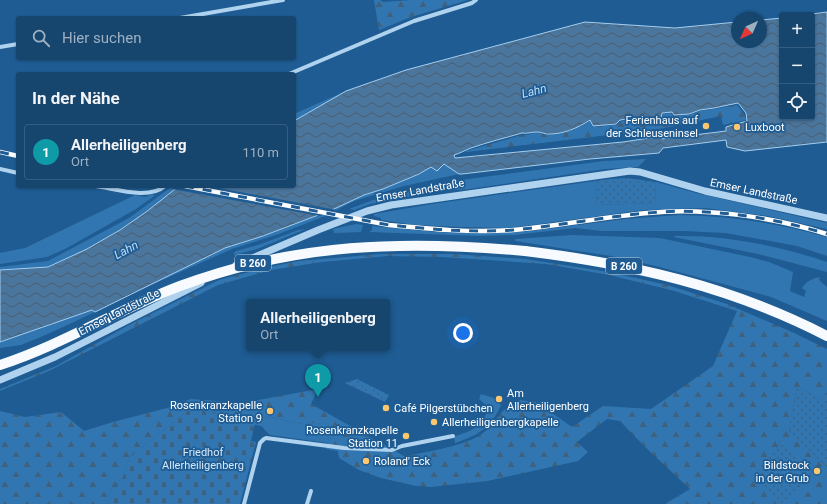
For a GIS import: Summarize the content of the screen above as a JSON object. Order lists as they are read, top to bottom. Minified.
{"streets":{"main road":["B 260"],"street":["Emser Landstraße"]},"water":["Lahn"],"parks":["Friedhof Allerheiligenberg"],"places":["Ferienhaus auf der Schleuseninsel","Luxboot","Am Allerheiligenberg","Café Pilgerstübchen","Rosenkranzkapelle Station 9","Allerheiligenbergkapelle","Rosenkranzkapelle Station 11","Roland' Eck","Bildstock in der Grub"],"north":"bottom left","page":{"map_buttons":["+","−"],"search":"Hier suchen","heading":"In der Nähe","list":[{"mark":"1","name":"Allerheiligenberg","note":"Ort","value":"110 m"}],"popup":["Allerheiligenberg","Ort"],"pins":"1"}}
